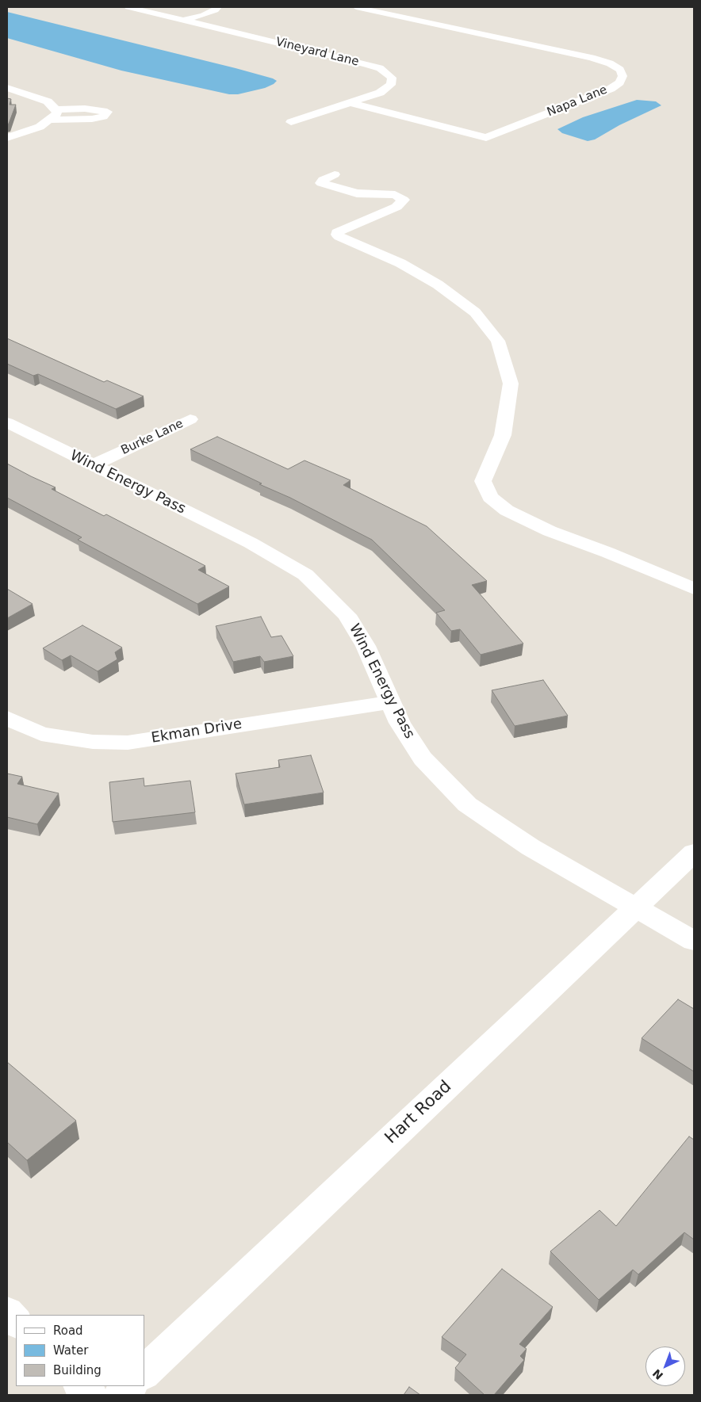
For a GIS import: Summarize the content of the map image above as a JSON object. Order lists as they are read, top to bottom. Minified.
{"streets":{"street":["Vineyard Lane","Napa Lane","Burke Lane","Wind Energy Pass","Ekman Drive","Hart Road"]},"crossings":[["Vineyard Lane","Napa Lane"],["Burke Lane","Wind Energy Pass"],["Wind Energy Pass","Ekman Drive"],["Wind Energy Pass","Hart Road"]],"legend":["Road","Water","Building"],"north":"bottom left"}
